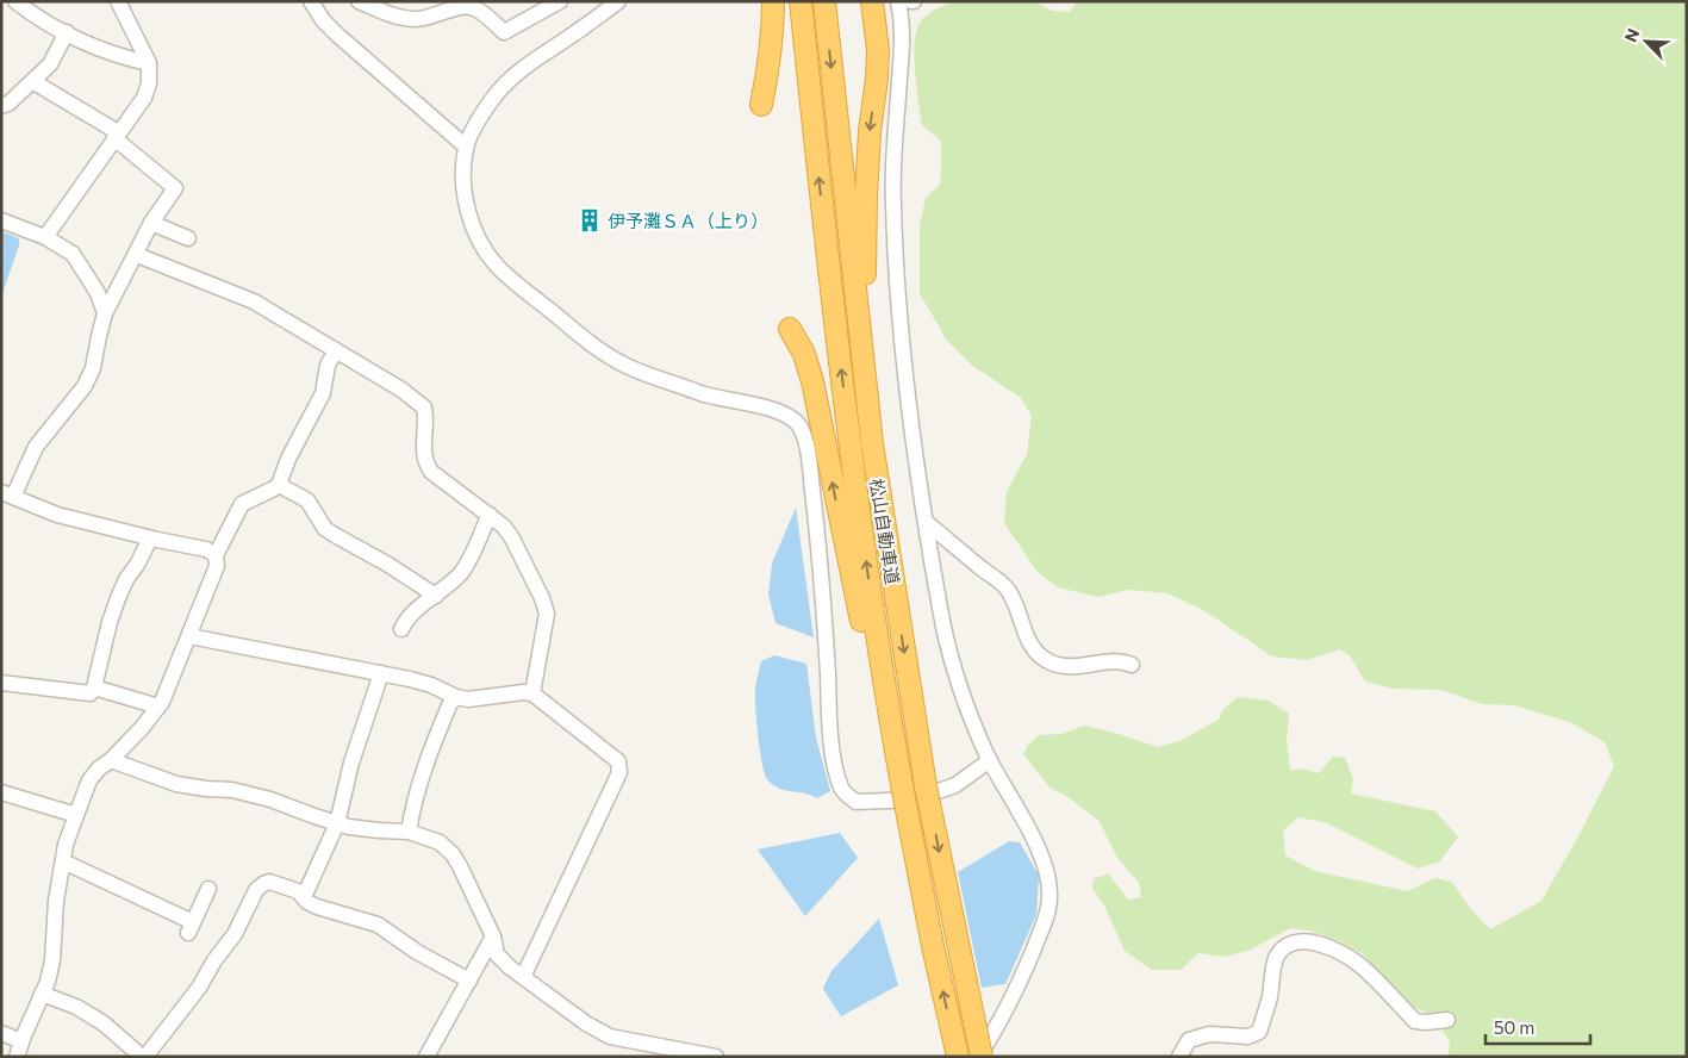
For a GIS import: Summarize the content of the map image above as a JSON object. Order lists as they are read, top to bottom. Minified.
{"streets":{"highway":["松山自動車道"]},"places":{"building":["伊予灘ＳＡ（上り）"]},"scale_bar":"50 m","north":"top left"}
